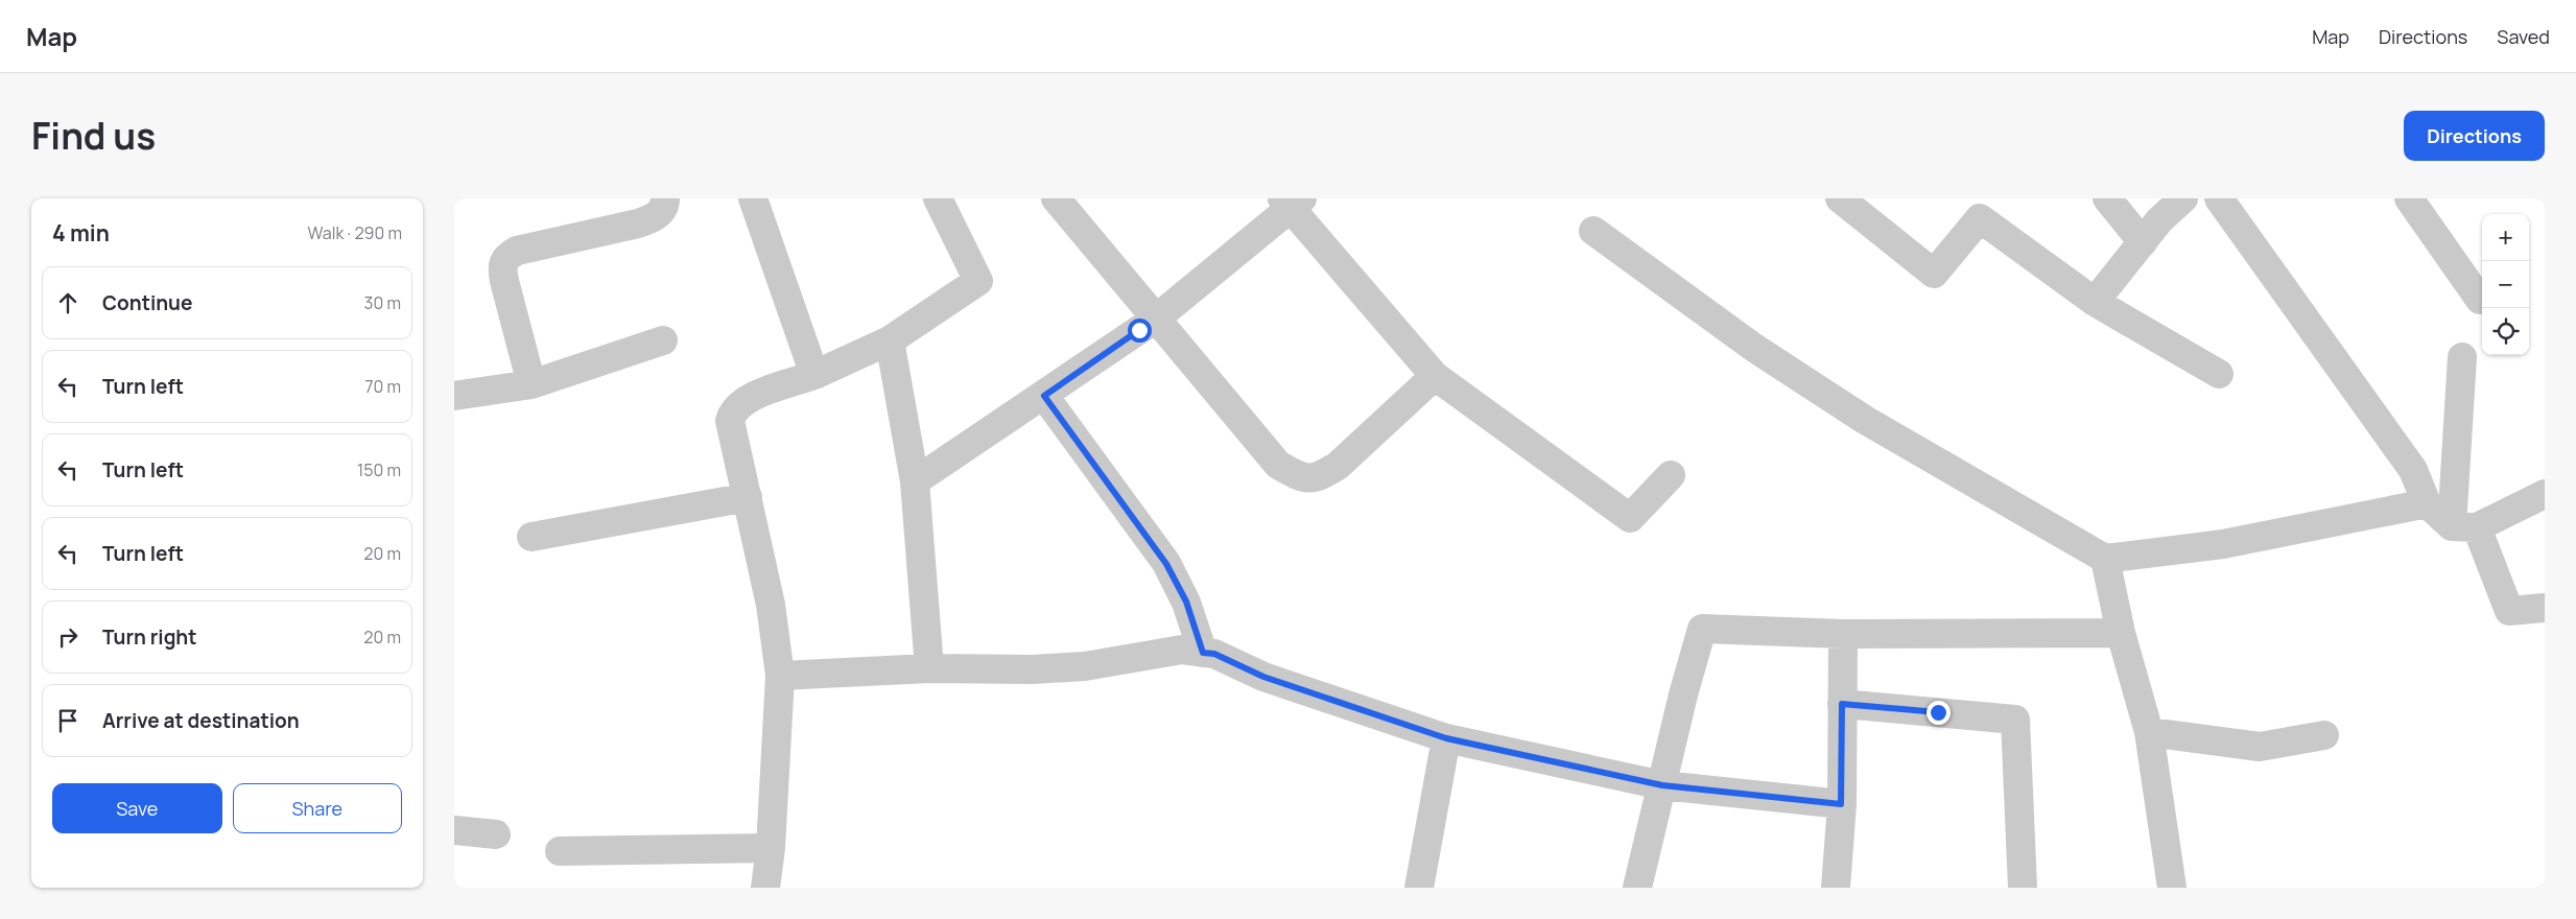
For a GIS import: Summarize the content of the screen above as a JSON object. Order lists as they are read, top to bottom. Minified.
{"page":{"header":"Map","nav":["Map","Directions","Saved"],"title":"Find us","buttons":["Directions",["Save","Share"]],"heading":["4 min","Walk · 290 m"],"map_buttons":["+","−"],"list":[["Continue","30 m"],["Turn left","70 m"],["Turn left","150 m"],["Turn left","20 m"],["Turn right","20 m"],"Arrive at destination"]}}
